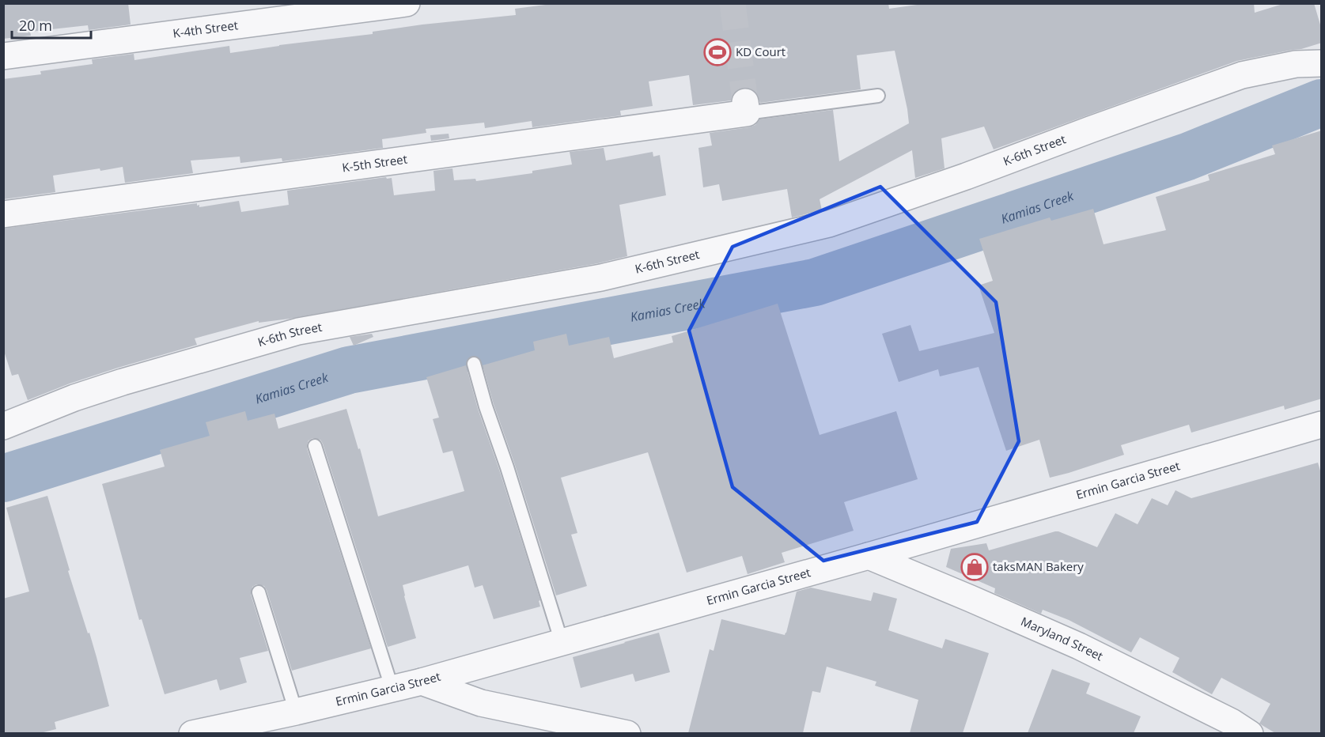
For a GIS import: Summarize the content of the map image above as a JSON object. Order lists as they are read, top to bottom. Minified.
{"streets":{"street":["K-4th Street","K-6th Street","K-5th Street","Ermin Garcia Street","Maryland Street"]},"crossings":[["Ermin Garcia Street","Maryland Street"]],"water":["Kamias Creek"],"places":{"sports":["KD Court"],"shop":["taksMAN Bakery"]},"scale_bar":"20 m"}
